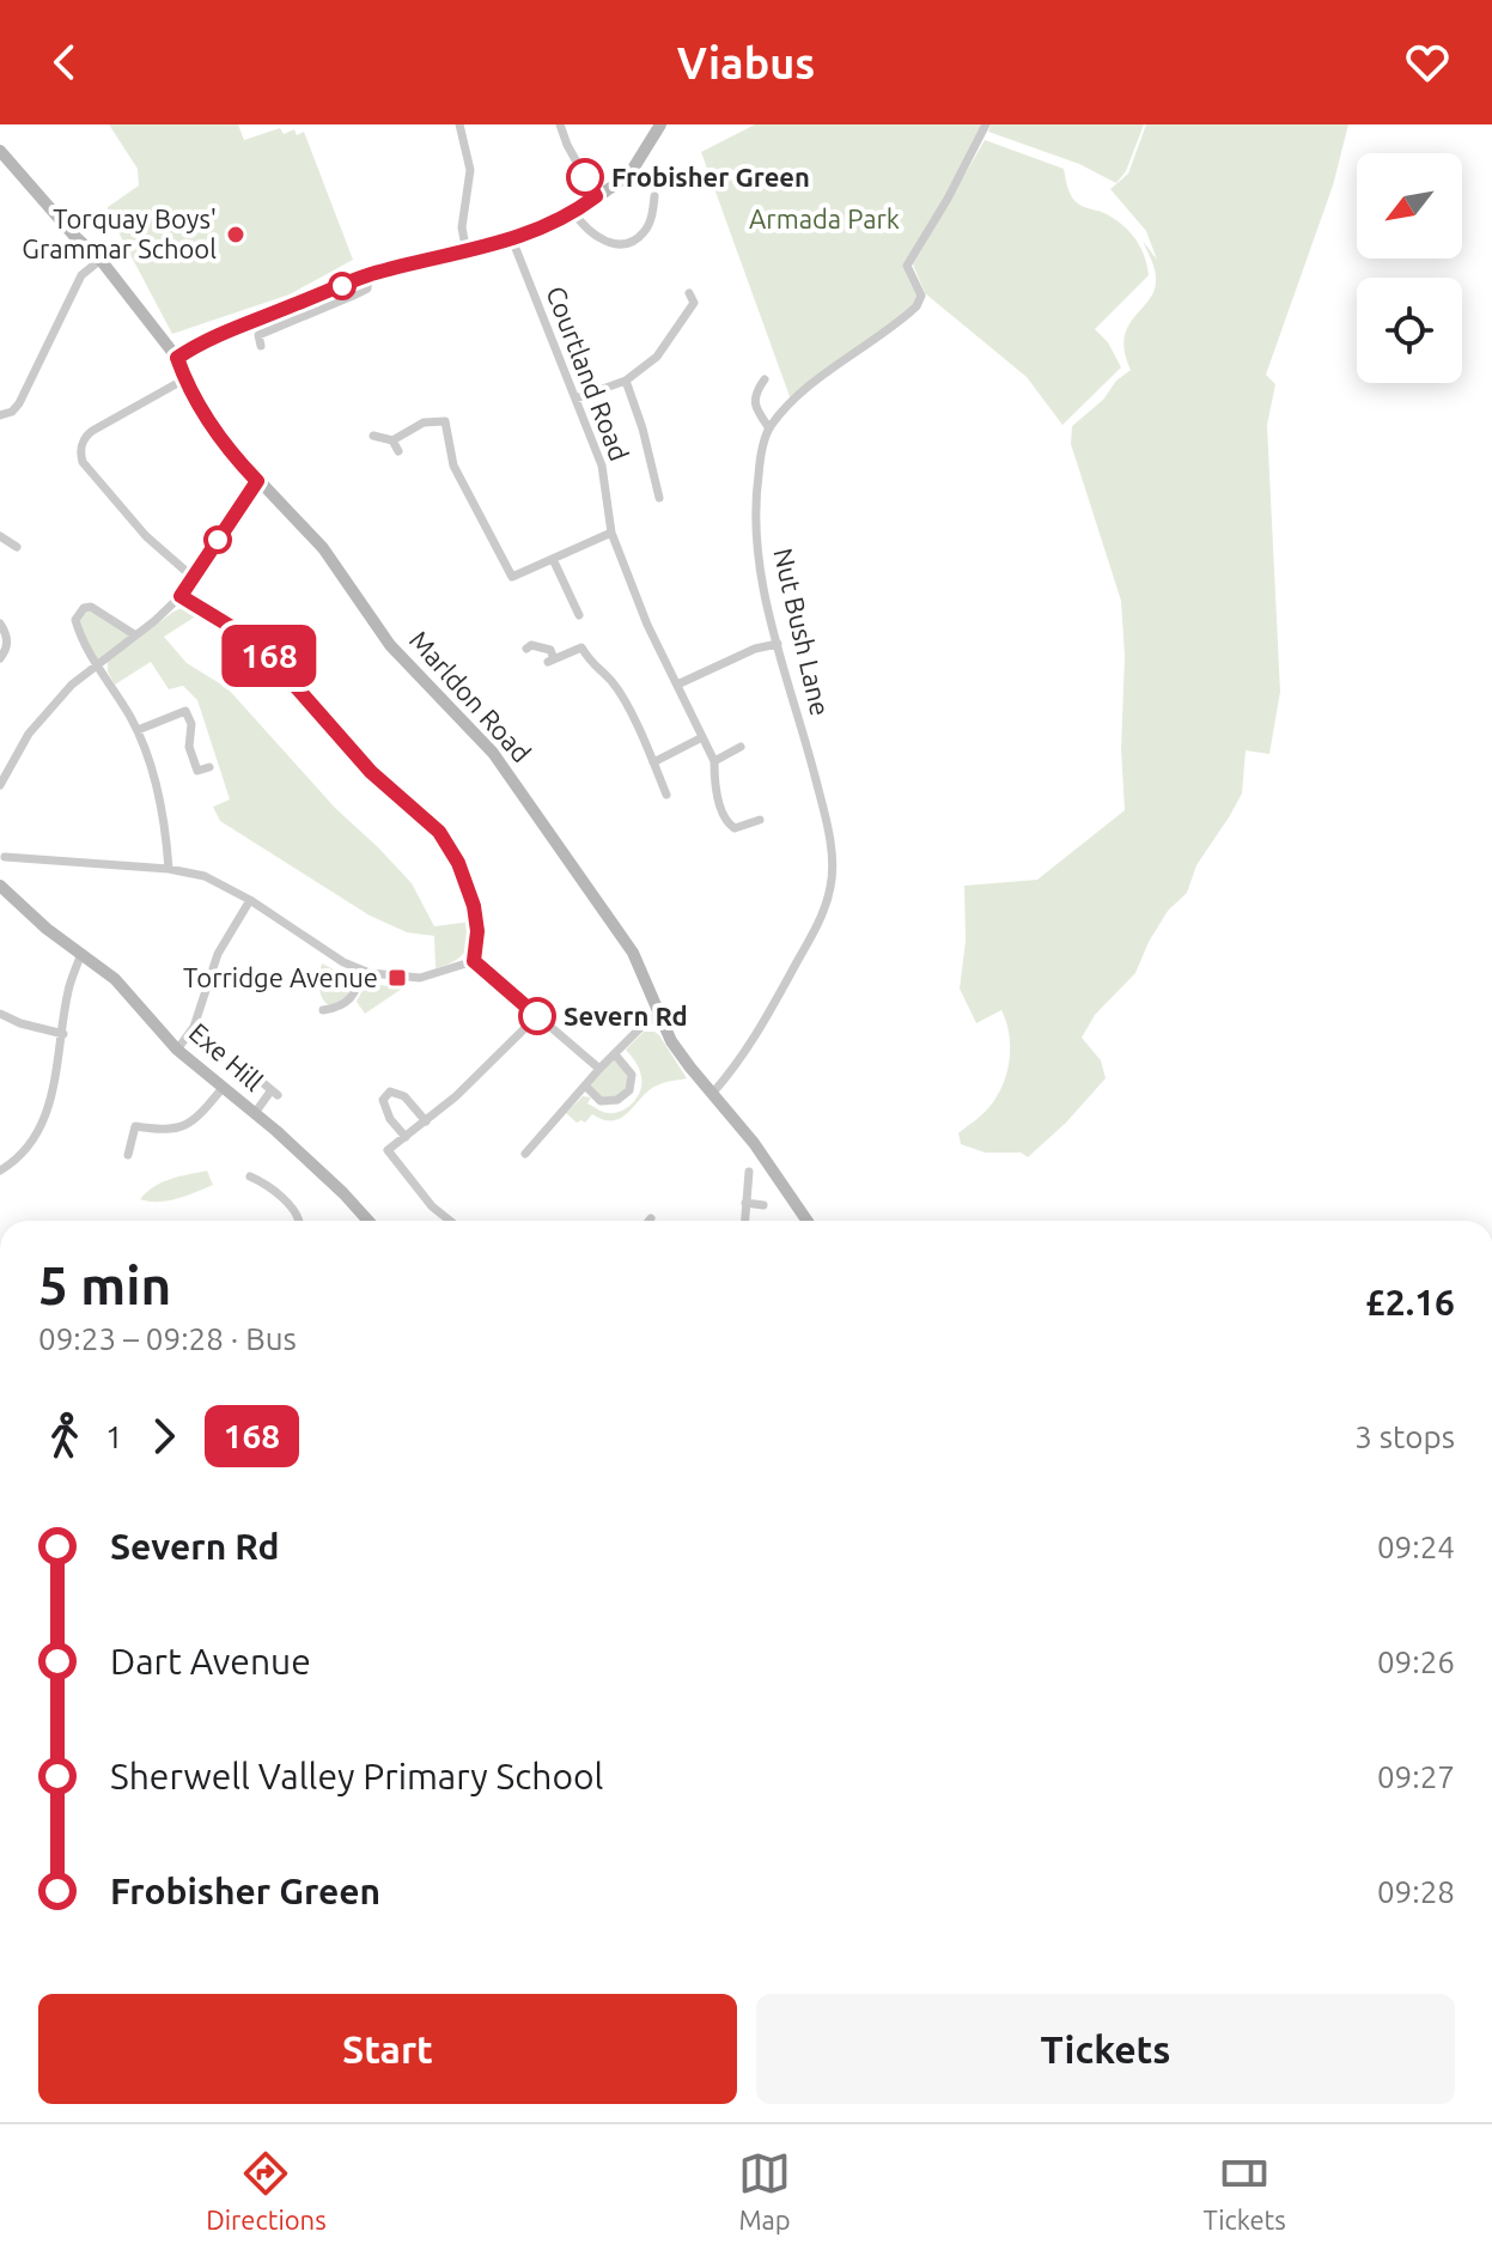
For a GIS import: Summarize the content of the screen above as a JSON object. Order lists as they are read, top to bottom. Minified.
{"streets":{"street":["Courtland Road","Nut Bush Lane","Marldon Road","Exe Hill"]},"crossings":[["Nut Bush Lane","Marldon Road"]],"parks":["Armada Park"],"places":{"other":["Frobisher Green","Torquay Boys' Grammar School","Severn Rd"],"transit":["Torridge Avenue"]},"lines":["bus line 168"],"north":"bottom left","page":{"header":"Viabus","on_map":"168","heading":["5 min","09:23 – 09:28 · Bus","£2.16"],"legs":["1","168","3 stops"],"list":[{"name":"Severn Rd","value":"09:24"},{"name":"Dart Avenue","value":"09:26"},{"name":"Sherwell Valley Primary School","value":"09:27"},{"name":"Frobisher Green","value":"09:28"}],"buttons":["Start","Tickets"],"tabs":["Directions","Map","Tickets"]}}
